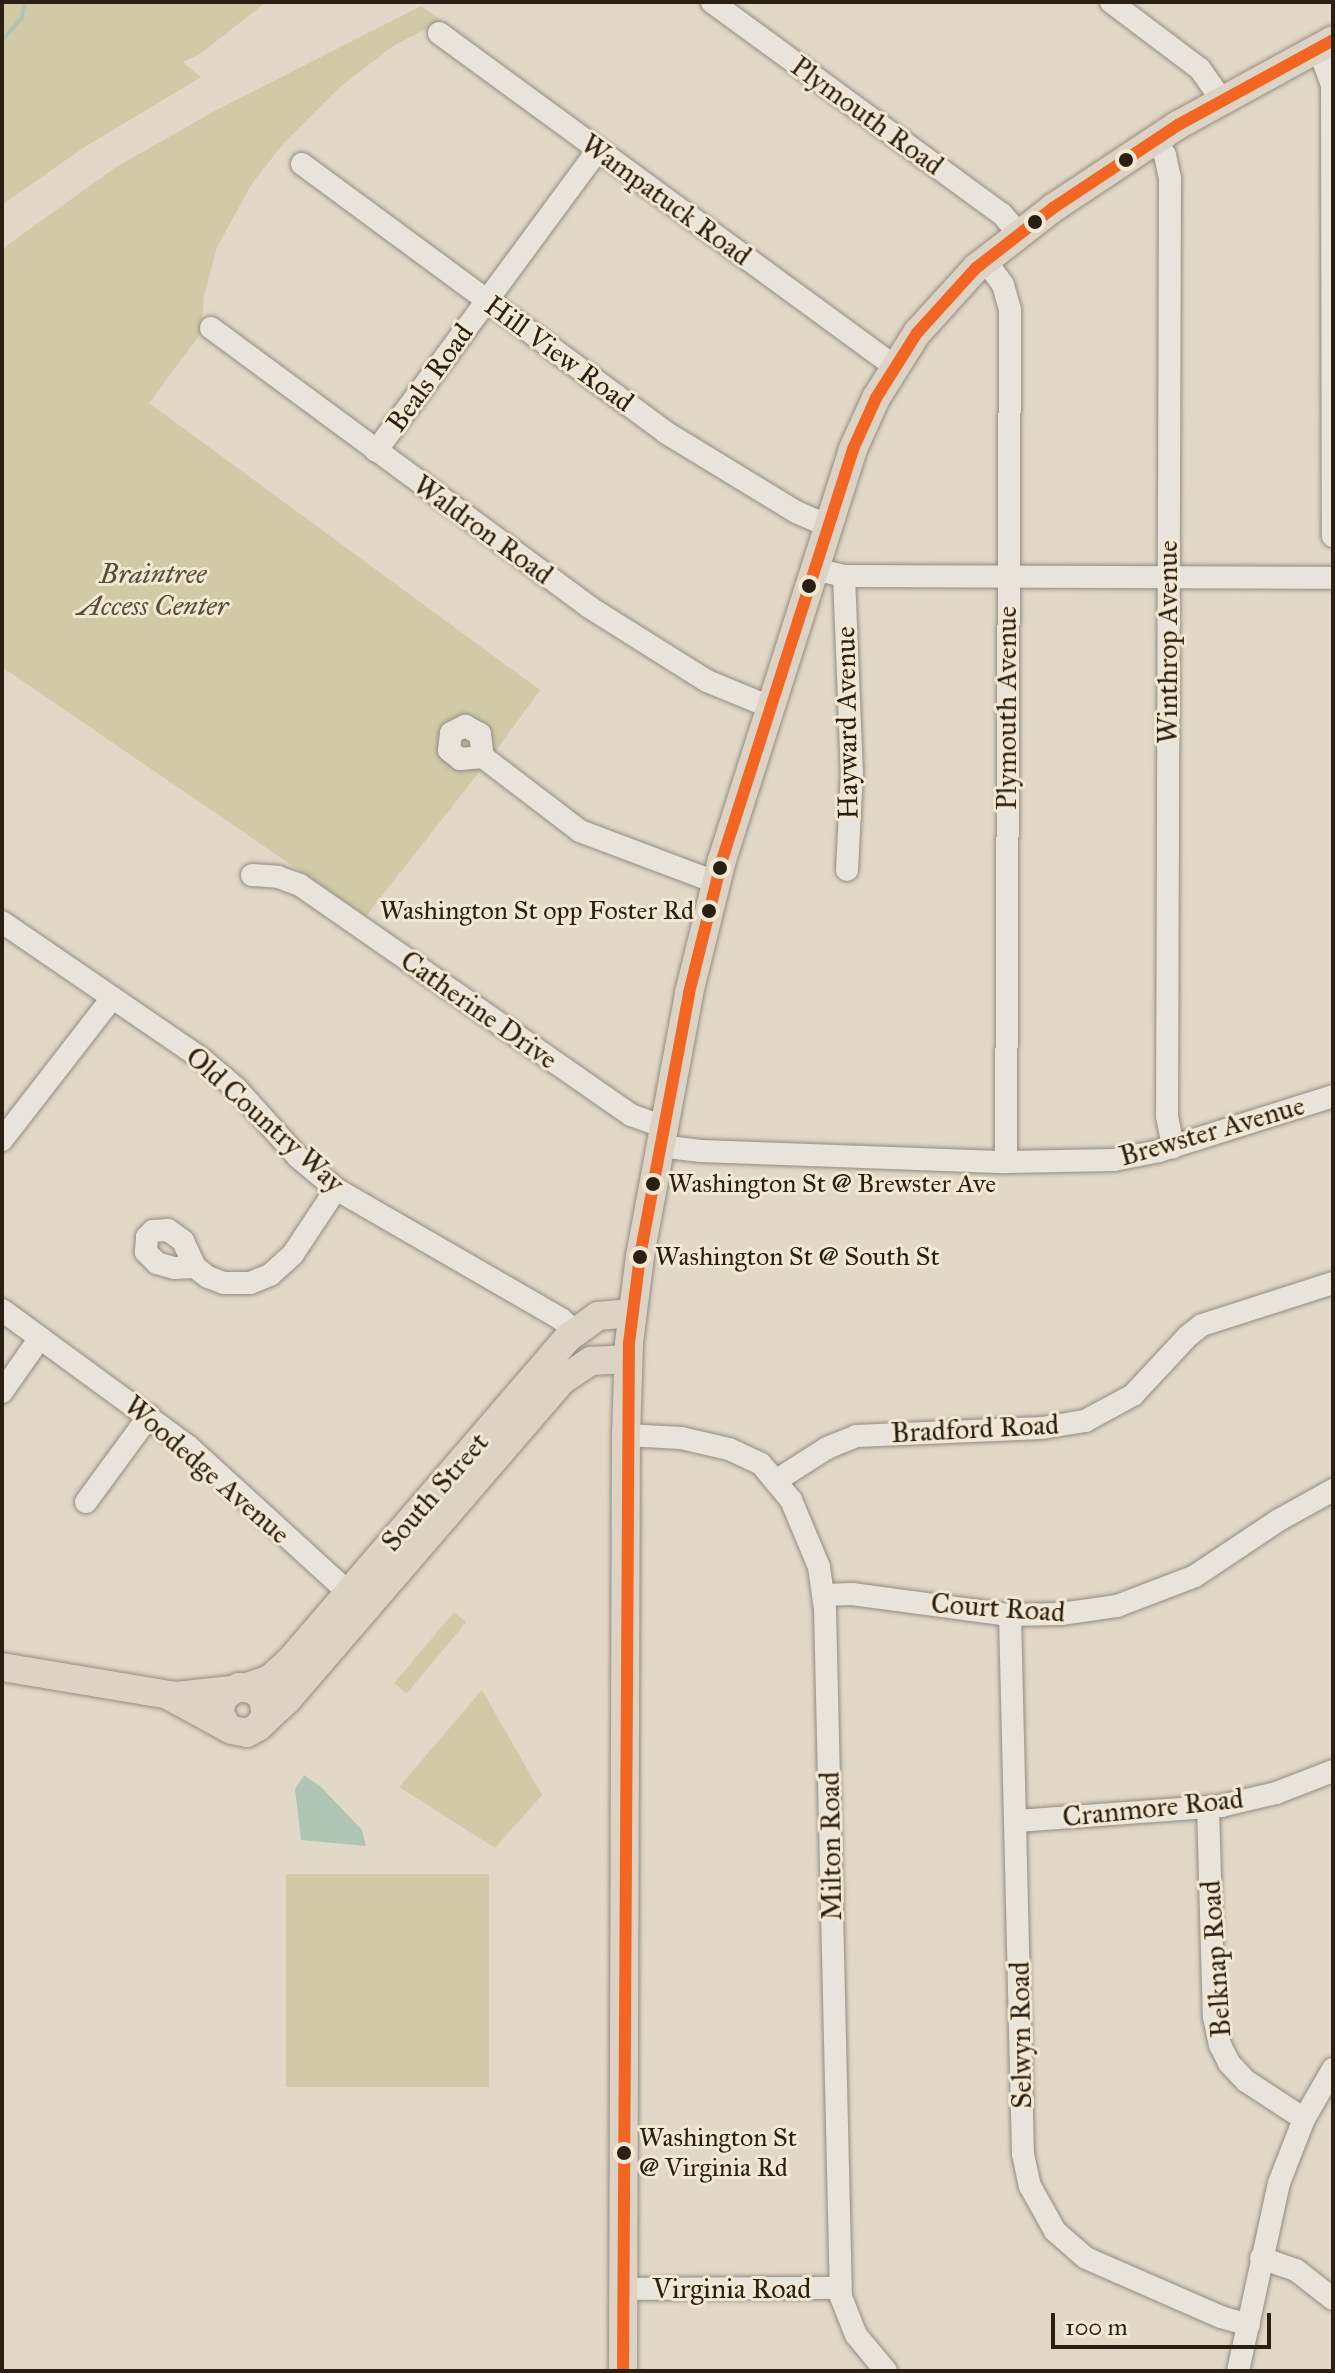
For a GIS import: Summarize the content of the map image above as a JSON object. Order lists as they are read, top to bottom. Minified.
{"streets":{"main road":["South Street"],"street":["Plymouth Road","Wampatuck Road","Hill View Road","Beals Road","Waldron Road","Winthrop Avenue","Plymouth Avenue","Hayward Avenue","Catherine Drive","Old Country Way","Brewster Avenue","Bradford Road","Woodedge Avenue","Court Road","Cranmore Road","Milton Road","Belknap Road","Selwyn Road","Virginia Road"]},"crossings":[["Wampatuck Road","Beals Road"],["Hill View Road","Beals Road"],["Beals Road","Waldron Road"],["Winthrop Avenue","Brewster Avenue"],["Plymouth Avenue","Brewster Avenue"],["Catherine Drive","Brewster Avenue"],["Old Country Way","South Street"],["Bradford Road","Milton Road"],["Woodedge Avenue","South Street"],["Court Road","Milton Road"],["Court Road","Selwyn Road"],["Cranmore Road","Belknap Road"],["Cranmore Road","Selwyn Road"],["Milton Road","Virginia Road"]],"parks":["Braintree Access Center"],"places":["Washington St opp Foster Rd","Washington St @ Brewster Ave","Washington St @ South St","Washington St @ Virginia Rd"],"scale_bar":"100 m"}
